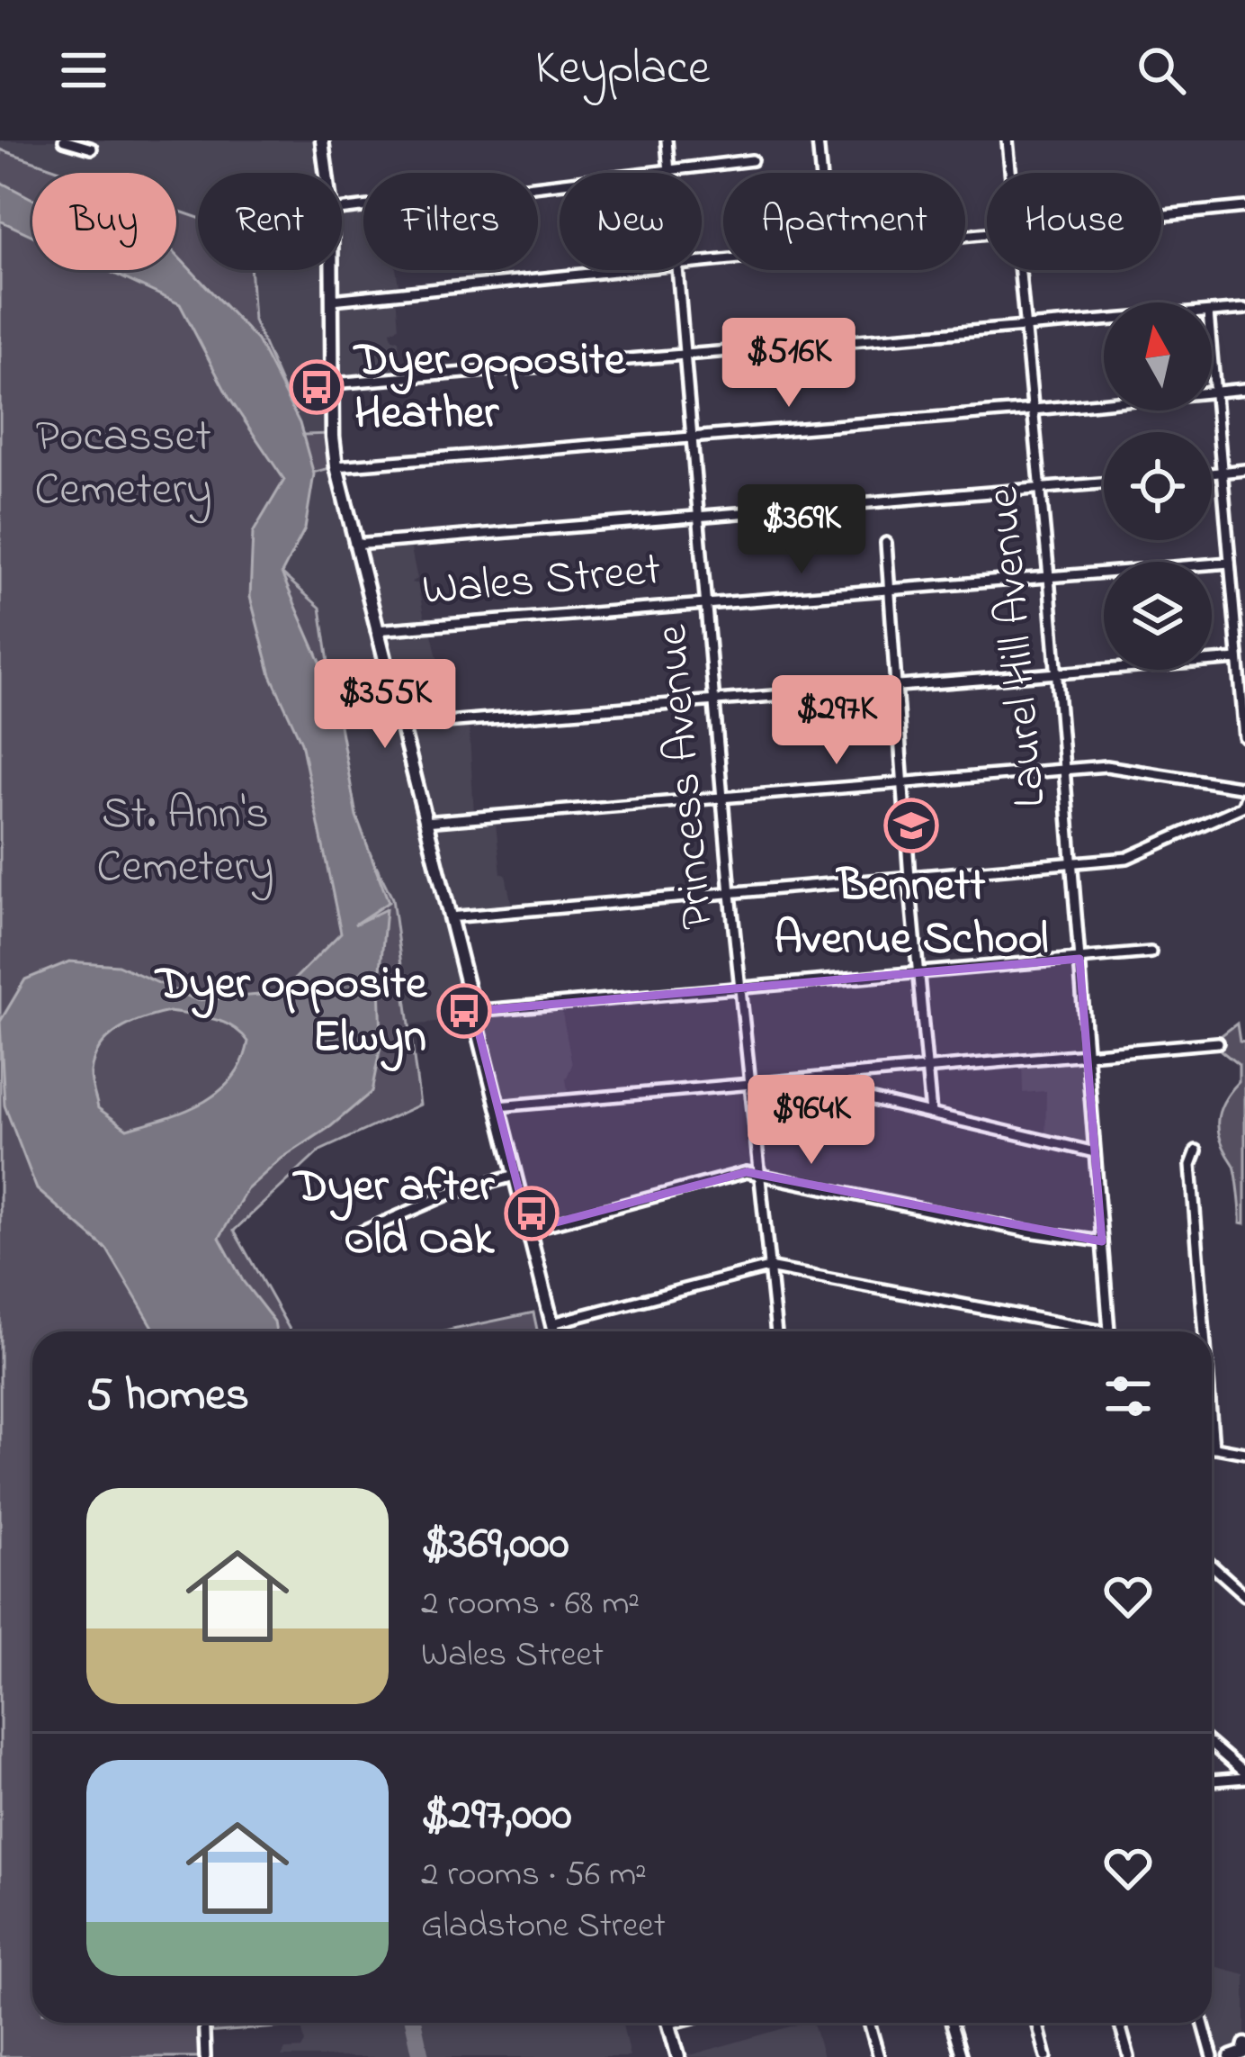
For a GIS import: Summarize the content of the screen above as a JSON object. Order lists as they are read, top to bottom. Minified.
{"streets":{"street":["Wales Street","Laurel Hill Avenue","Princess Avenue"]},"crossings":[["Wales Street","Laurel Hill Avenue"],["Wales Street","Princess Avenue"]],"parks":["Pocasset Cemetery","St. Ann's Cemetery"],"places":{"bus stop":["Dyer opposite Heather","Dyer opposite Elwyn","Dyer after Old Oak"],"school or university":["Bennett Avenue School"]},"north":"top","page":{"header":"Keyplace","chip":["Buy","Rent","Filters","New","Apartment","House"],"price":["$516K","$369K","$355K","$297K","$964K"],"heading":"5 homes","list":[{"name":"$369,000","note":"2 rooms · 68 m² · Wales Street"},{"name":"$297,000","note":"2 rooms · 56 m² · Gladstone Street"}]}}
